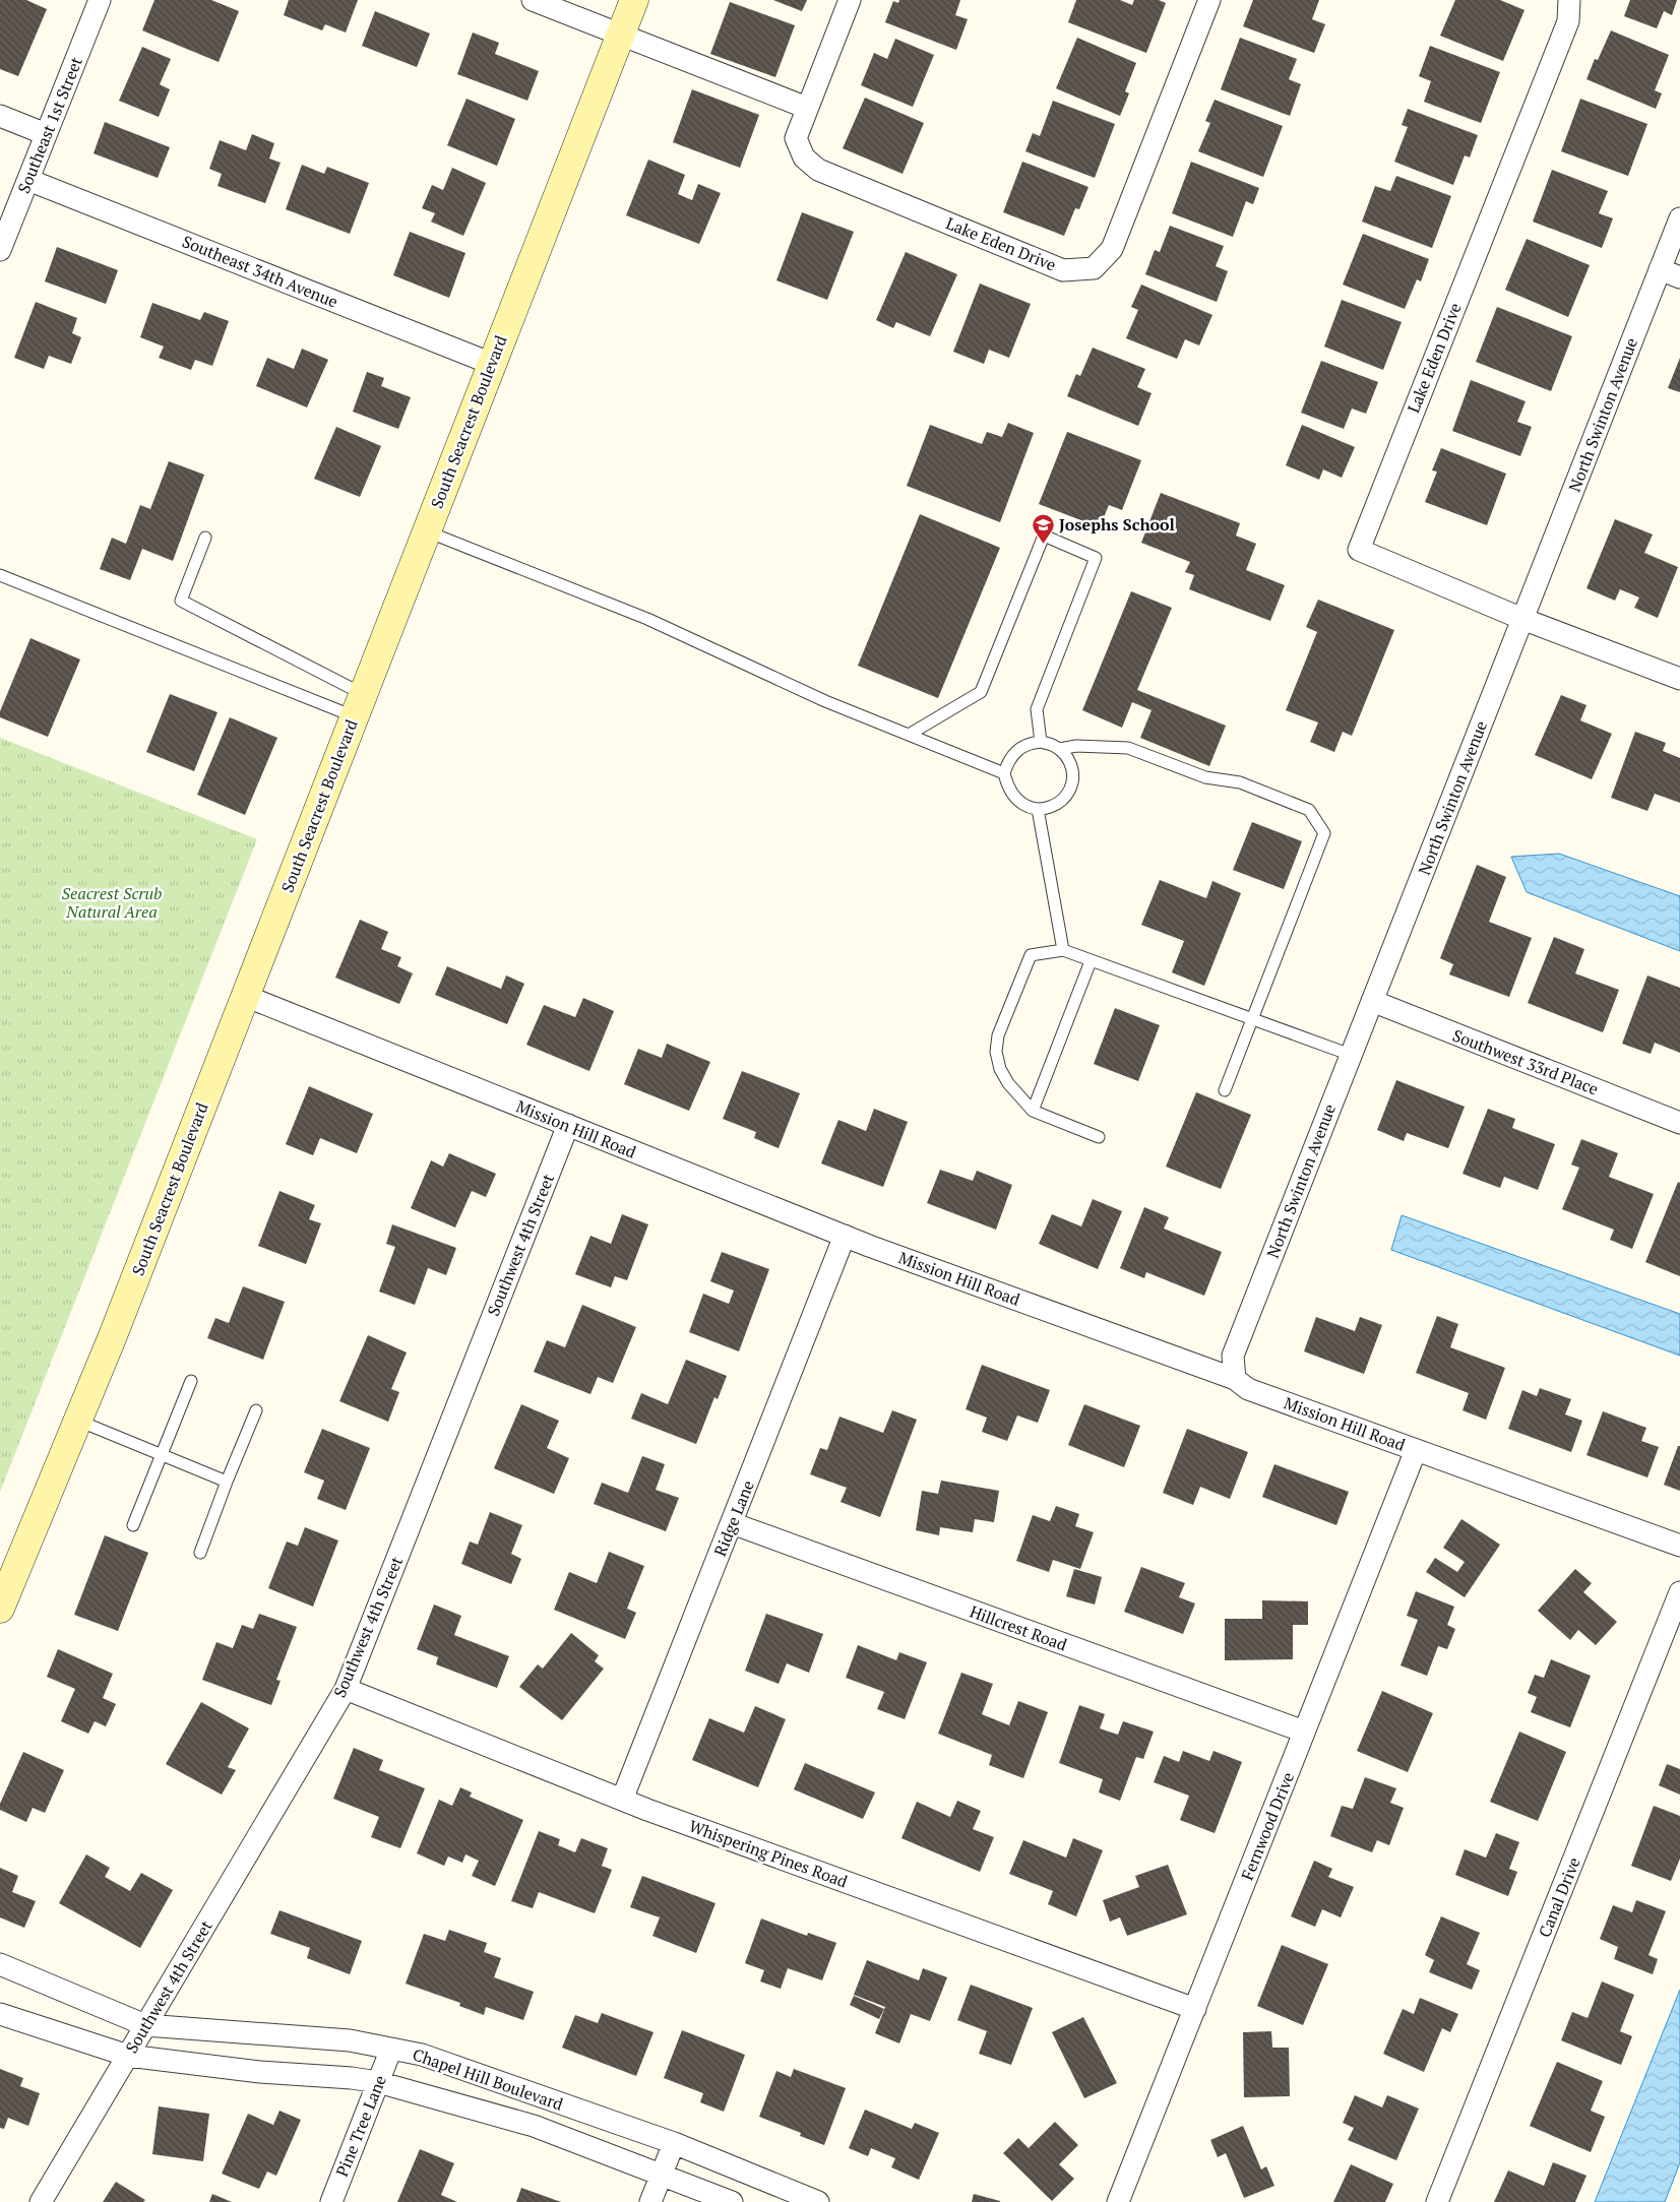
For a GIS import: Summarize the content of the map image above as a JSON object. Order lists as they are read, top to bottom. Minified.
{"streets":{"street":["Southeast 1st Street","Lake Eden Drive","Southeast 34th Avenue","North Swinton Avenue","South Seacrest Boulevard","Southwest 33rd Place","Mission Hill Road","Southwest 4th Street","Ridge Lane","Hillcrest Road","Fernwood Drive","Whispering Pines Road","Canal Drive","Chapel Hill Boulevard","Pine Tree Lane"]},"crossings":[["Southeast 1st Street","Southeast 34th Avenue"],["Lake Eden Drive","North Swinton Avenue"],["Southeast 34th Avenue","South Seacrest Boulevard"],["North Swinton Avenue","Southwest 33rd Place"],["North Swinton Avenue","Mission Hill Road"],["South Seacrest Boulevard","Mission Hill Road"],["Mission Hill Road","Southwest 4th Street"],["Mission Hill Road","Ridge Lane"],["Mission Hill Road","Fernwood Drive"],["Southwest 4th Street","Whispering Pines Road"],["Southwest 4th Street","Chapel Hill Boulevard"],["Ridge Lane","Hillcrest Road"],["Ridge Lane","Whispering Pines Road"],["Hillcrest Road","Fernwood Drive"],["Fernwood Drive","Whispering Pines Road"],["Chapel Hill Boulevard","Pine Tree Lane"]],"parks":["Seacrest Scrub Natural Area"],"places":{"school or university":["Josephs School"]}}
